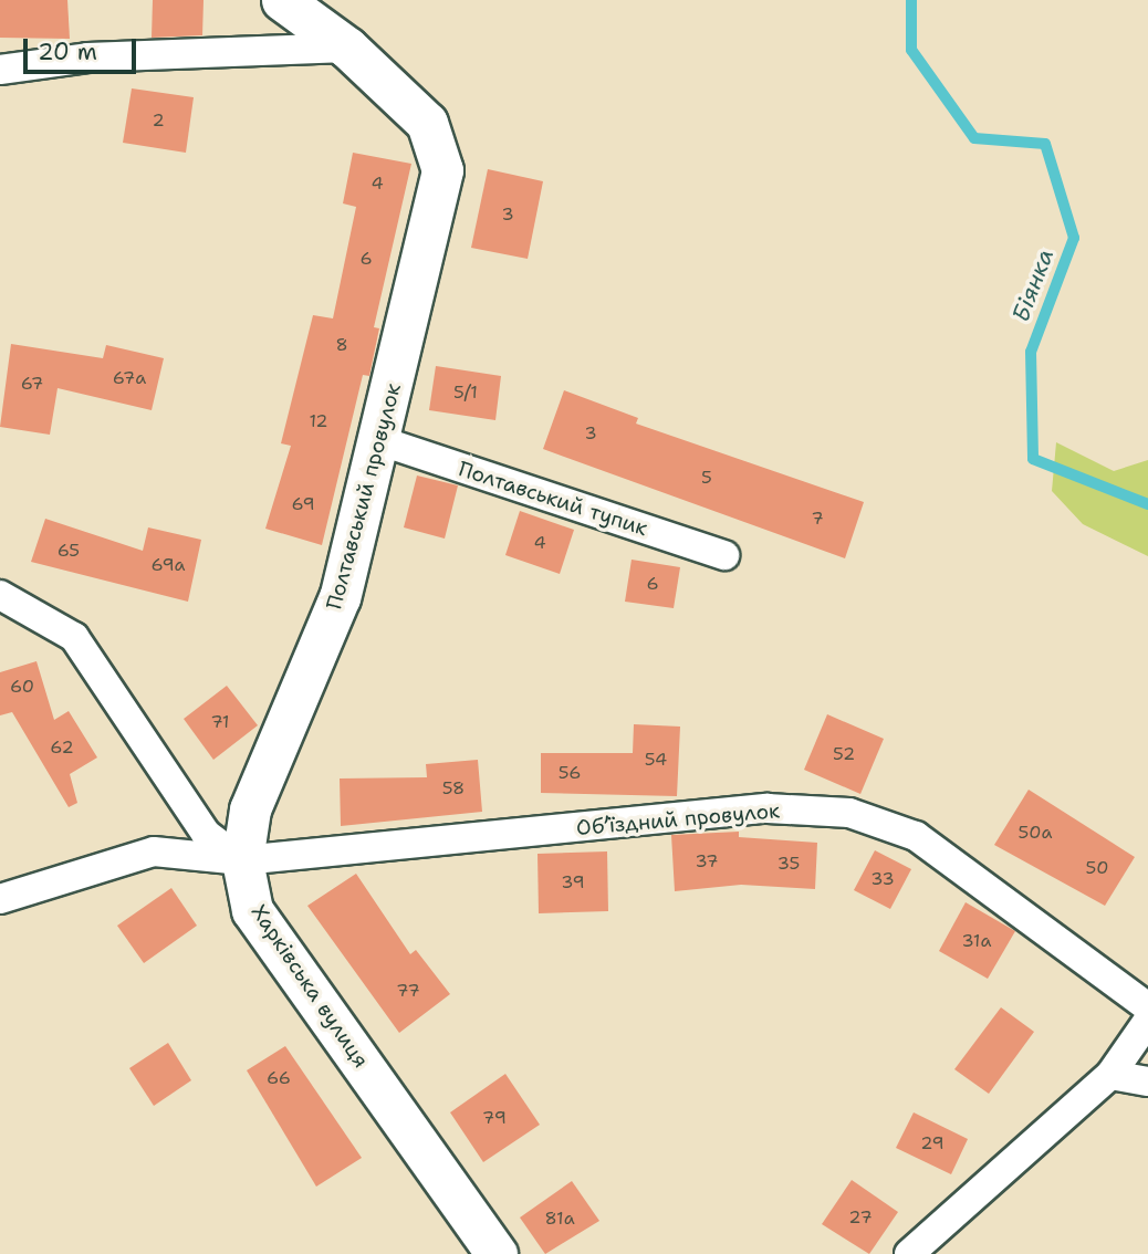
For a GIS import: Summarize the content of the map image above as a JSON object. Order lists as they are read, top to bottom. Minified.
{"streets":{"street":["Полтавський провулок","Полтавський тупик","Обʼїздний провулок","Харківська вулиця"]},"crossings":[["Полтавський провулок","Полтавський тупик"],["Полтавський провулок","Обʼїздний провулок"],["Полтавський провулок","Харківська вулиця"],["Обʼїздний провулок","Харківська вулиця"]],"water":["Біянка"],"house_numbers":["2","4","3","6","8","67а","67","5/1","12","3","5","69","7","4","65","69а","6","60","71","62","52","54","56","58","50а","37","35","50","33","39","31а","77","66","79","29","27","81а"],"scale_bar":"20 m"}
